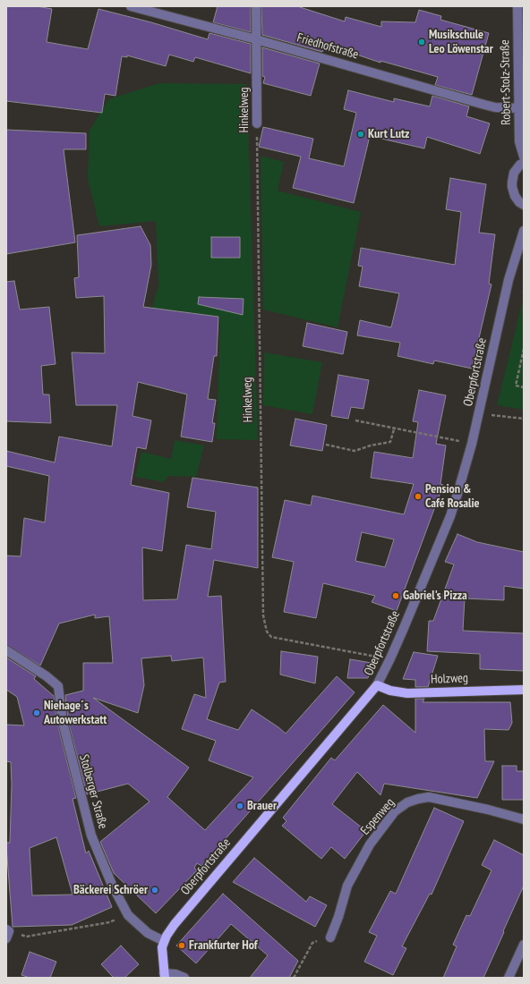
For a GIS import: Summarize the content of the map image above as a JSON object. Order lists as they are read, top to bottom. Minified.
{"streets":{"main road":["Oberpfortstraße","Holzweg"],"street":["Friedhofstraße","Robert-Stolz-Straße","Hinkelweg","Stolberger Straße","Espenweg"]},"crossings":[["Friedhofstraße","Robert-Stolz-Straße"],["Friedhofstraße","Hinkelweg"],["Hinkelweg","Oberpfortstraße"],["Oberpfortstraße","Holzweg"],["Oberpfortstraße","Stolberger Straße"]],"places":["Musikschule Leo Löwenstar","Kurt Lutz","Pension & Café Rosalie","Gabriel's Pizza","Niehage´s Autowerkstatt","Brauer","Bäckerei Schröer","Frankfurter Hof"]}
